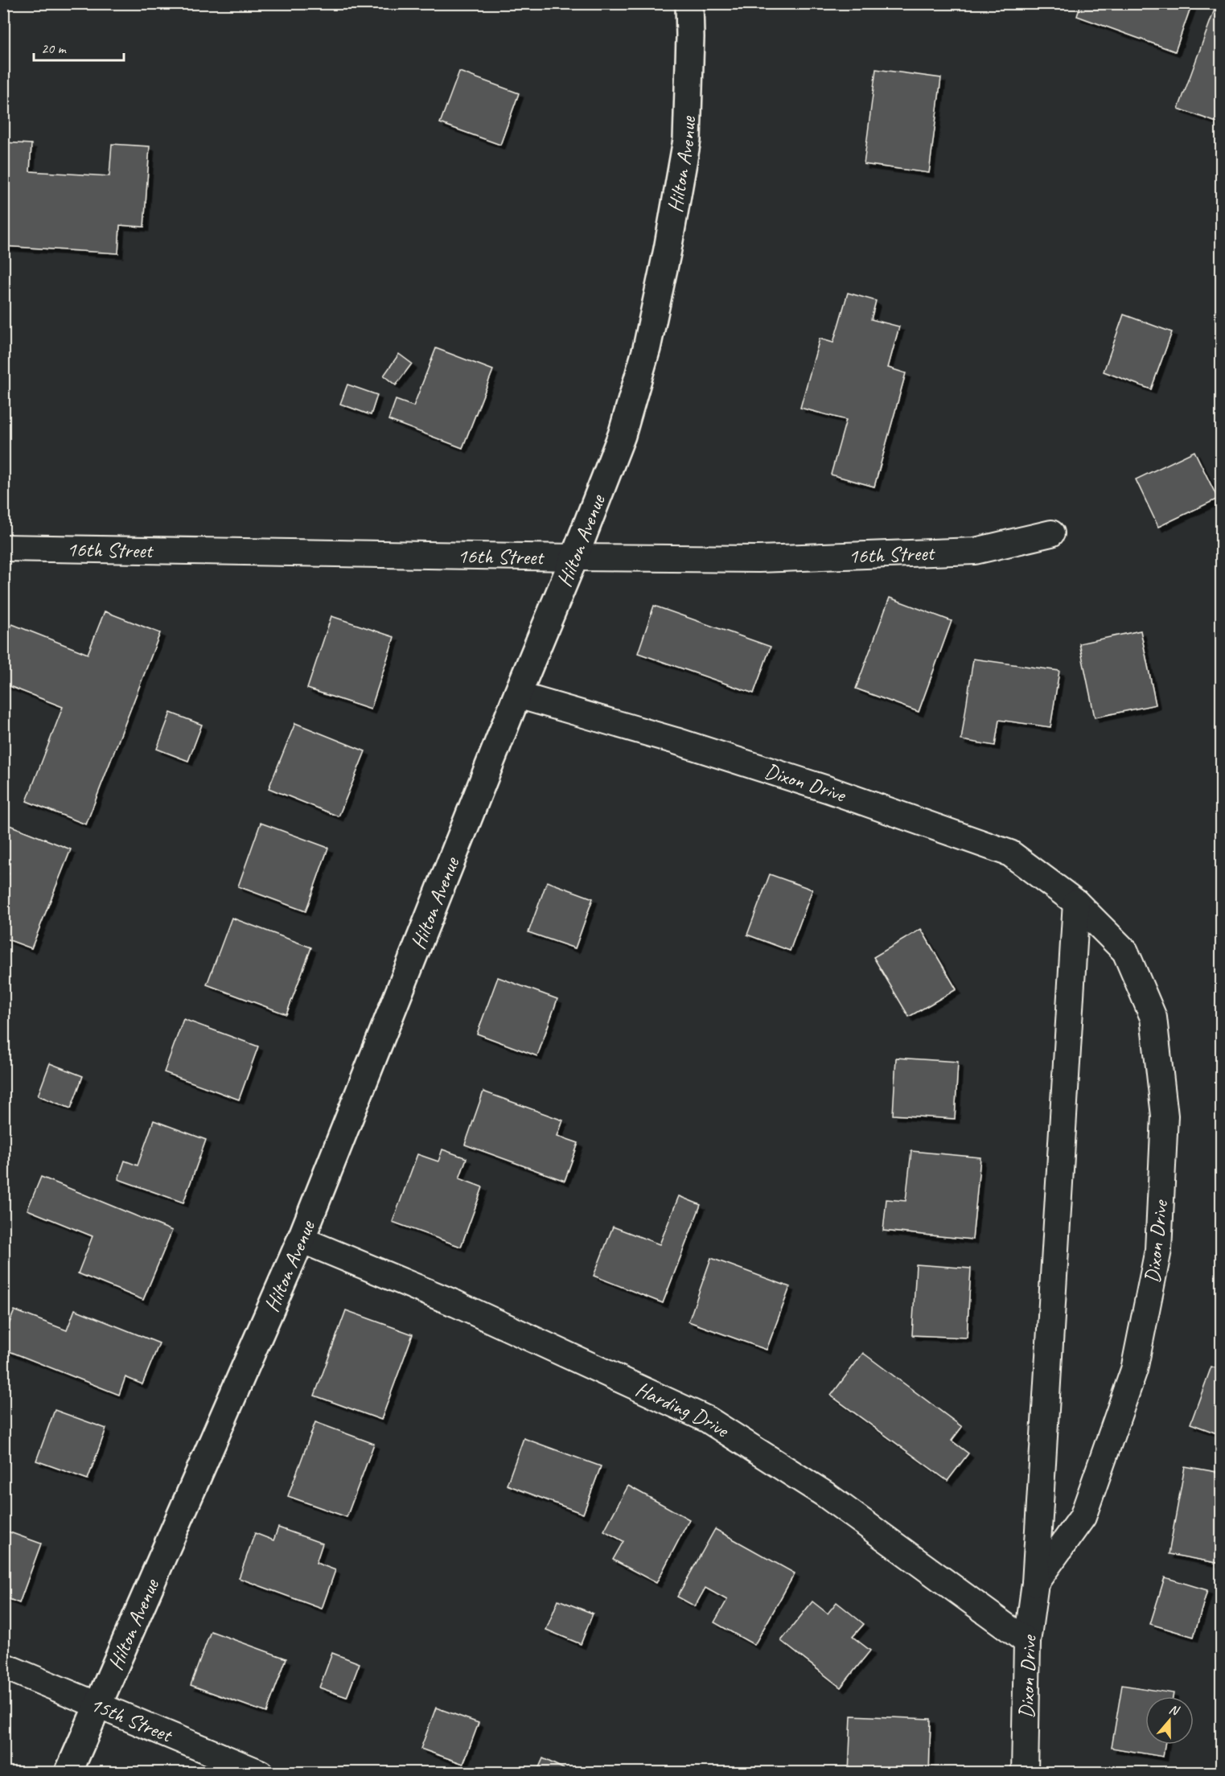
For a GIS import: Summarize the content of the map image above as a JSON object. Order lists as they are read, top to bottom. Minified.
{"streets":{"street":["Hilton Avenue","16th Street","Dixon Drive","Harding Drive","15th Street"]},"crossings":[["Hilton Avenue","16th Street"],["Hilton Avenue","Dixon Drive"],["Hilton Avenue","Harding Drive"],["Hilton Avenue","15th Street"],["Dixon Drive","Harding Drive"]],"scale_bar":"20 m","north":"top"}
